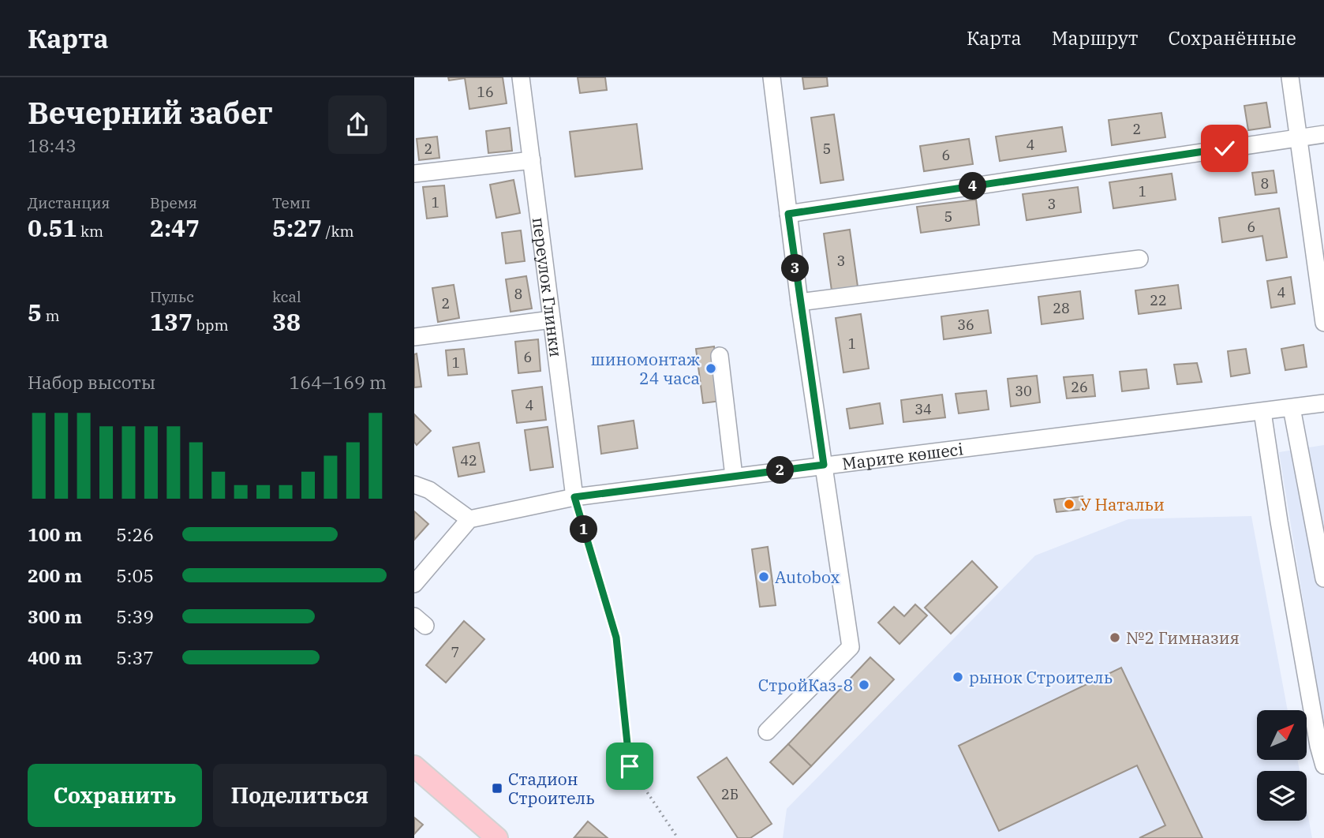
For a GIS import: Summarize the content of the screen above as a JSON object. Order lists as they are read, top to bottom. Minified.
{"streets":{"street":["переулок Глинки","Марите көшесі"]},"crossings":[["переулок Глинки","Марите көшесі"]],"places":{"other":["шиномонтаж 24 часа","У Натальи","Autobox","№2 Гимназия","рынок Строитель","СтройКаз-8"],"transit":["Стадион Строитель"]},"house_numbers":["16","2","4","2","5","6","8","1","1","3","5","6","3","4","8","22","2","28","36","1","6","1","26","30","4","34","42","7","2Б"],"north":"top right","page":{"header":"Карта","nav":["Карта","Маршрут","Сохранённые"],"heading":["Вечерний забег","18:43"],"stats":[["Дистанция","0.51 km"],["Время","2:47"],["Темп","5:27 /km"],["5 m"],["Пульс","137 bpm"],["kcal","38"]],"pins":["4","3","2","1"],"chart":["Набор высоты","164–169 m"],"list":[{"name":"100 m","note":"5:26"},{"name":"200 m","note":"5:05"},{"name":"300 m","note":"5:39"},{"name":"400 m","note":"5:37"}],"buttons":["Сохранить","Поделиться"]}}
